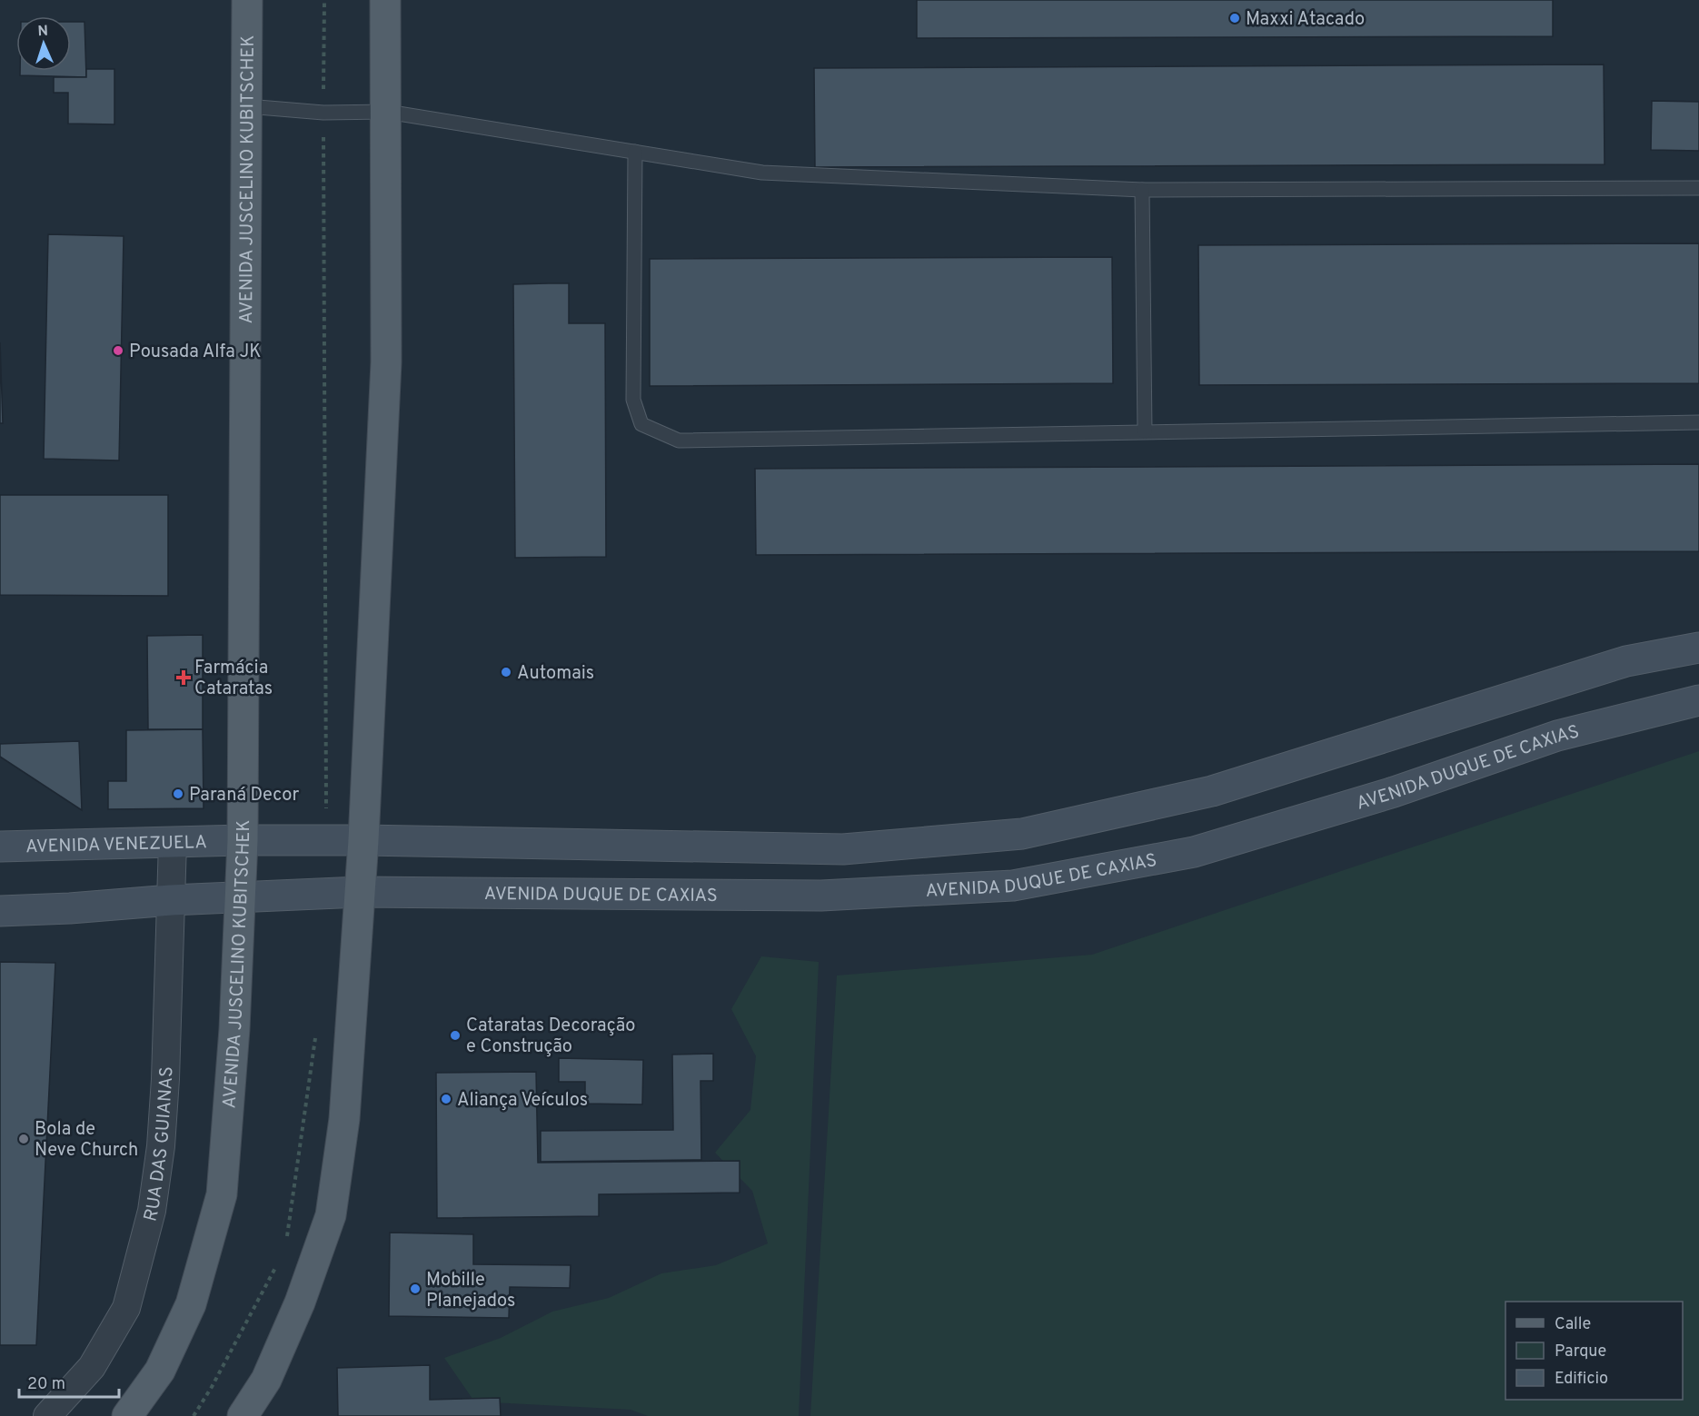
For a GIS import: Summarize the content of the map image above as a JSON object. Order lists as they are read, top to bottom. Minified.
{"streets":{"main road":["AVENIDA JUSCELINO KUBITSCHEK","AVENIDA DUQUE DE CAXIAS","AVENIDA VENEZUELA"],"street":["RUA DAS GUIANAS"]},"crossings":[["AVENIDA JUSCELINO KUBITSCHEK","AVENIDA VENEZUELA"],["AVENIDA VENEZUELA","RUA DAS GUIANAS"]],"places":{"other":["Maxxi Atacado","Pousada Alfa JK","Automais","Paraná Decor","Cataratas Decoração e Construção","Aliança Veículos","Bola de Neve Church","Mobille Planejados"],"health":["Farmácia Cataratas"]},"legend":["Calle","Parque","Edificio"],"scale_bar":"20 m","north":"top"}
